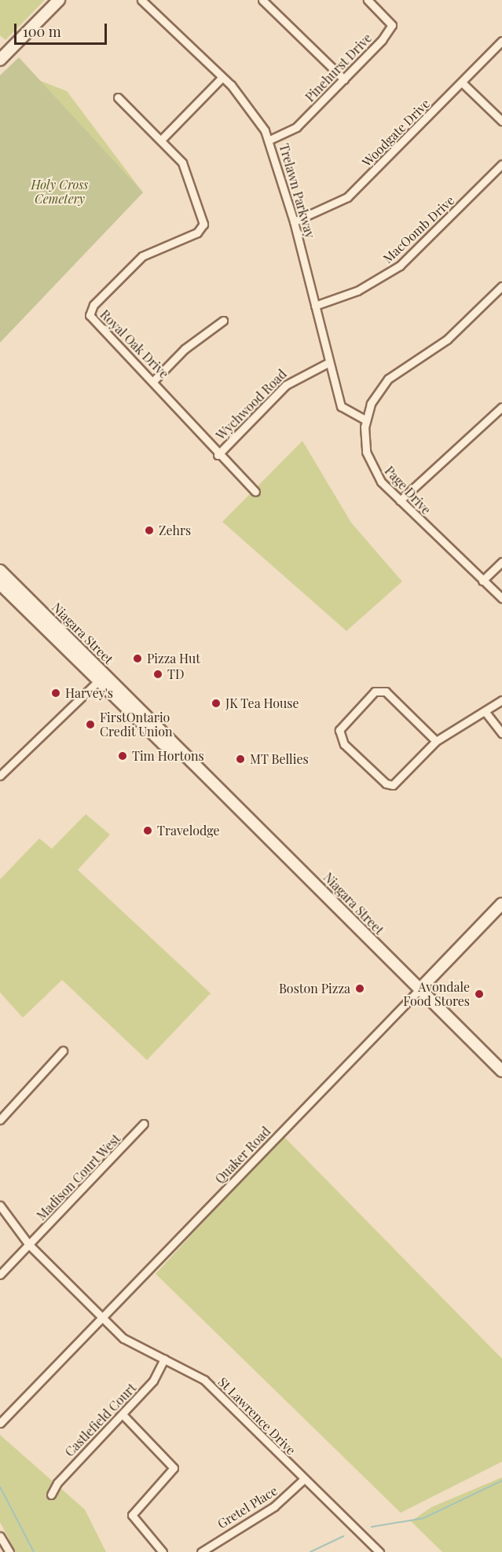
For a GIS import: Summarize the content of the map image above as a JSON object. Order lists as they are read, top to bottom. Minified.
{"streets":{"main road":["Niagara Street","Quaker Road"],"street":["Pinehurst Drive","Woodgate Drive","Trelawn Parkway","MacOomb Drive","Royal Oak Drive","Wychwood Road","Page Drive","Madison Court West","St Lawrence Drive","Castlefield Court","Gretel Place"]},"crossings":[["Pinehurst Drive","Trelawn Parkway"],["Woodgate Drive","Trelawn Parkway"],["Trelawn Parkway","MacOomb Drive"],["Trelawn Parkway","Wychwood Road"],["Trelawn Parkway","Page Drive"],["Royal Oak Drive","Wychwood Road"],["Niagara Street","Quaker Road"],["Quaker Road","St Lawrence Drive"],["Madison Court West","St Lawrence Drive"],["St Lawrence Drive","Castlefield Court"],["St Lawrence Drive","Gretel Place"]],"parks":["Holy Cross Cemetery"],"places":["Zehrs","Pizza Hut","TD","Harvey's","JK Tea House","FirstOntario Credit Union","Tim Hortons","MT Bellies","Travelodge","Boston Pizza","Avondale Food Stores"],"scale_bar":"100 m"}
